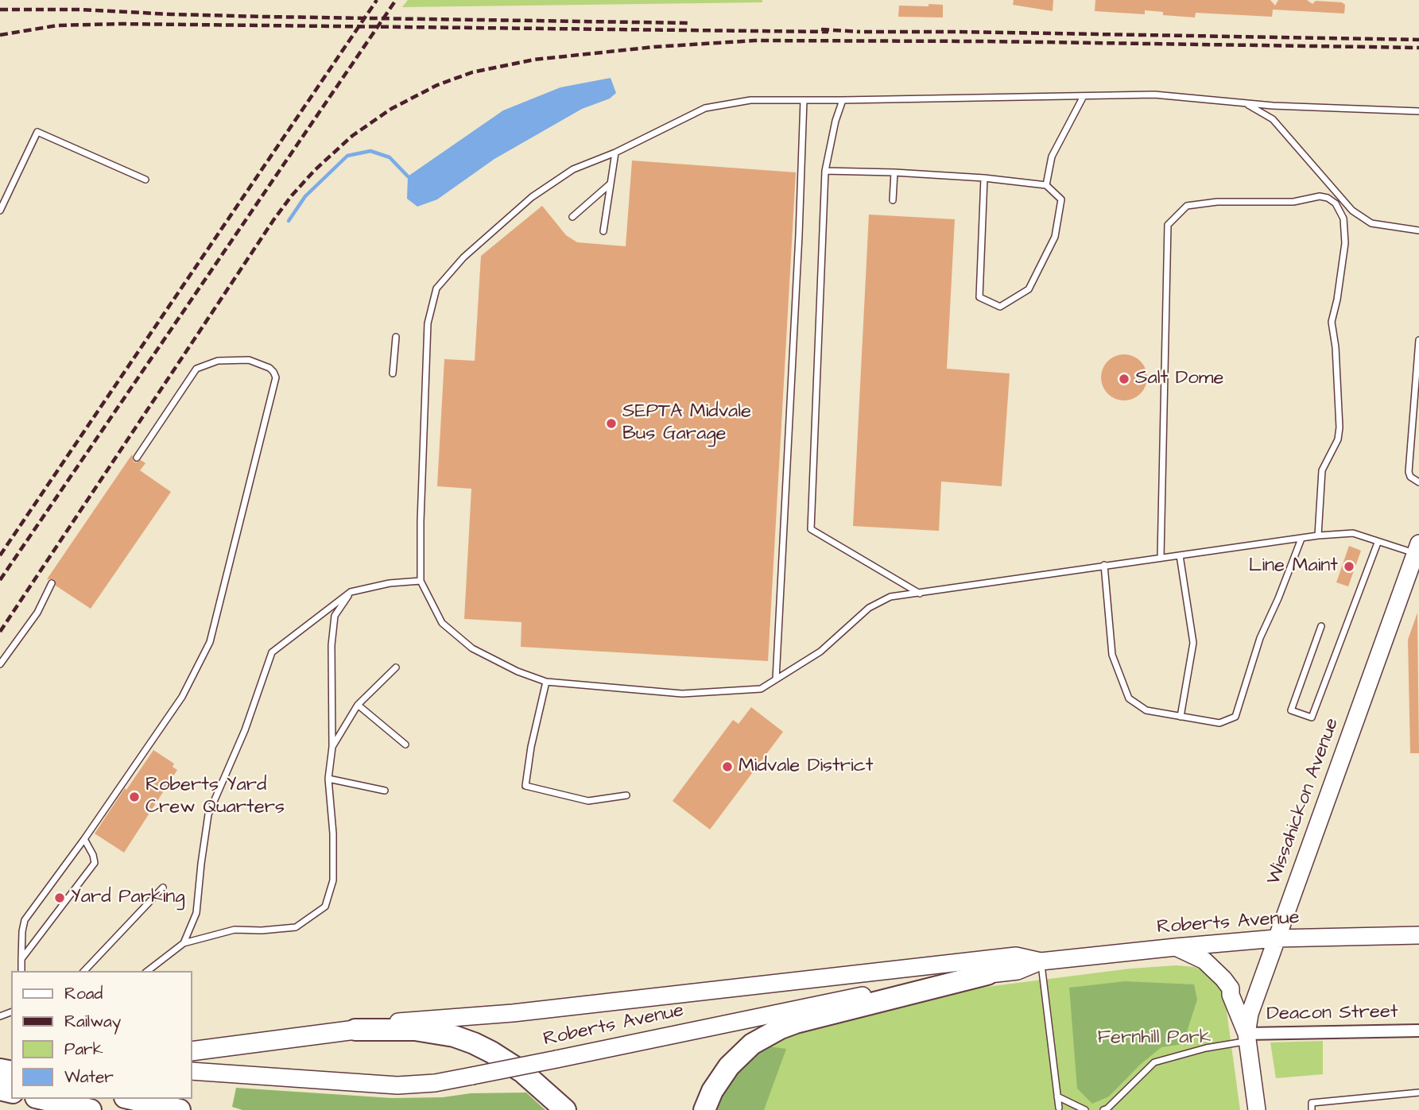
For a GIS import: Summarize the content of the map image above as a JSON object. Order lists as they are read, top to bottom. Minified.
{"streets":{"main road":["Wissahickon Avenue","Roberts Avenue"],"street":["Deacon Street"]},"crossings":[["Wissahickon Avenue","Roberts Avenue"],["Wissahickon Avenue","Deacon Street"]],"parks":["Fernhill Park"],"places":["Salt Dome","SEPTA Midvale Bus Garage","Line Maint","Midvale District","Roberts Yard Crew Quarters","Yard Parking"],"legend":["Road","Railway","Park","Water"]}
